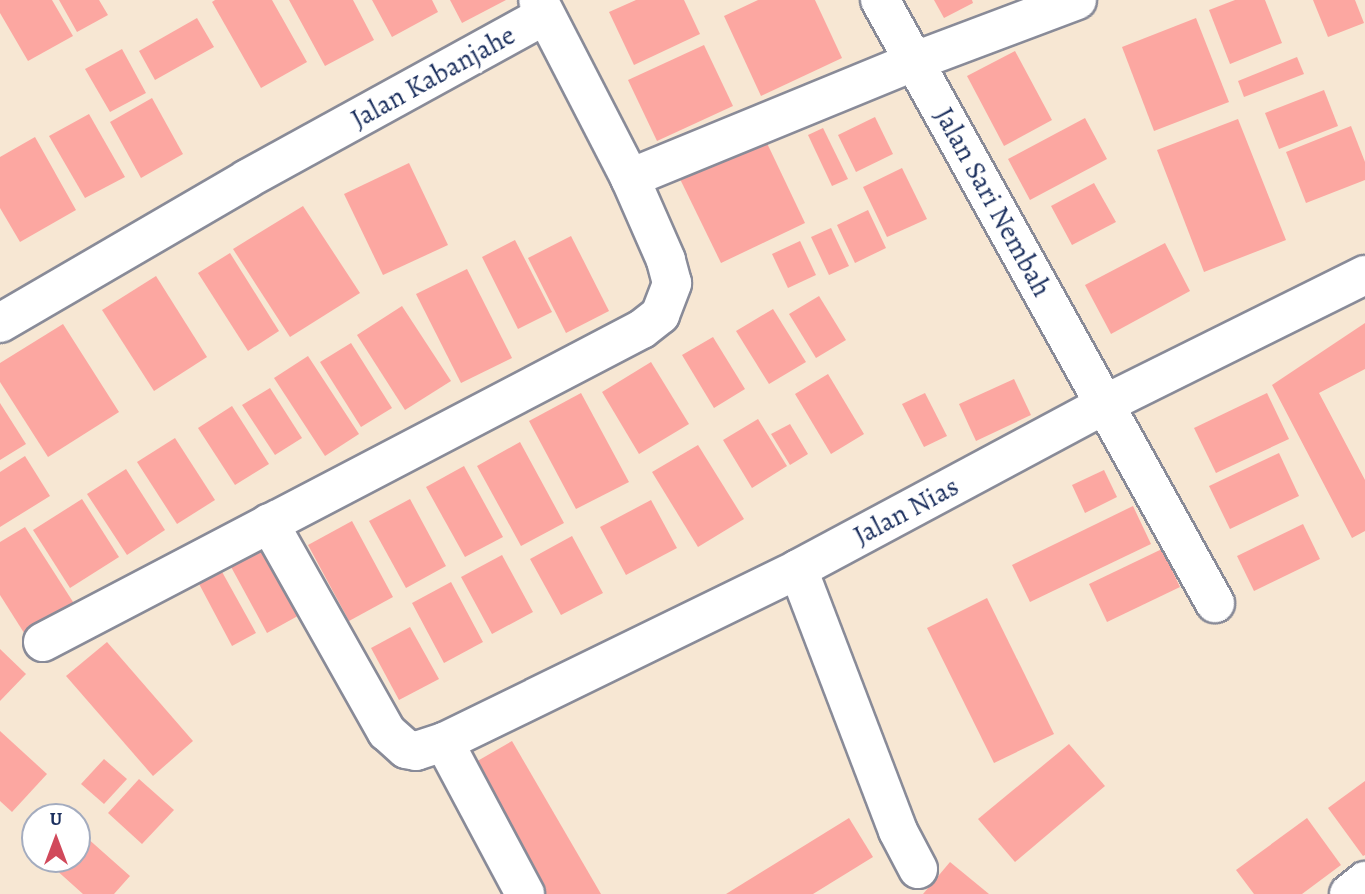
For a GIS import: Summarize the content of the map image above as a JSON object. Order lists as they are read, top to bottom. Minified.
{"streets":{"street":["Jalan Kabanjahe","Jalan Sari Nembah","Jalan Nias"]},"crossings":[["Jalan Kabanjahe","Jalan Nias"],["Jalan Sari Nembah","Jalan Nias"]],"north":"top"}
